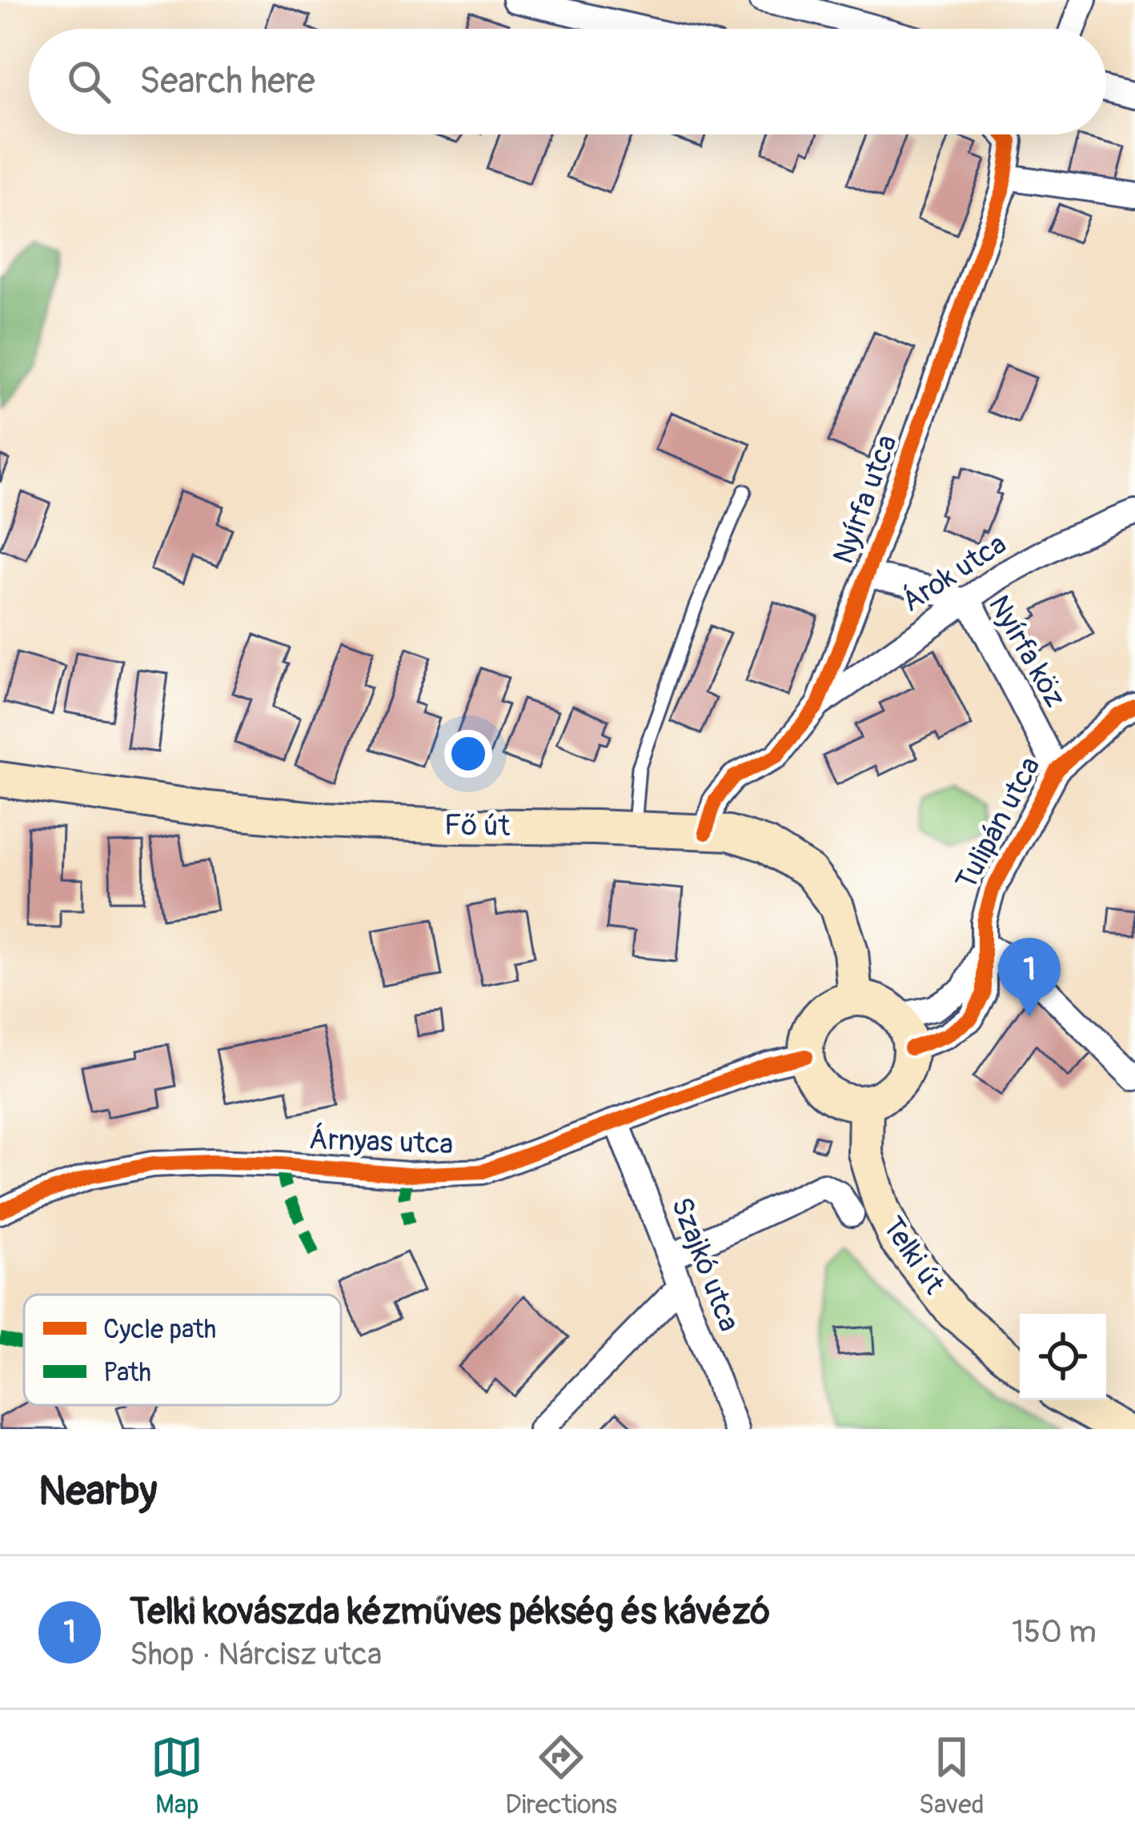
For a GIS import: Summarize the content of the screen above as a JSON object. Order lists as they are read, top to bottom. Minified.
{"streets":{"main road":["Fő út","Telki út"],"street":["Nyírfa utca","Árok utca","Nyírfa köz","Tulipán utca","Árnyas utca","Szajkó utca"]},"crossings":[["Nyírfa utca","Árok utca"],["Nyírfa utca","Nyírfa köz"],["Nyírfa utca","Fő út"],["Árok utca","Nyírfa köz"],["Nyírfa köz","Tulipán utca"],["Tulipán utca","Fő út"],["Tulipán utca","Árnyas utca"],["Tulipán utca","Telki út"],["Fő út","Árnyas utca"],["Fő út","Telki út"],["Árnyas utca","Telki út"],["Árnyas utca","Szajkó utca"]],"legend":["Cycle path","Path"],"page":{"search":"Search here","pins":"1","heading":"Nearby","list":[{"mark":"1","name":"Telki kovászda kézműves pékség és kávézó","note":"Shop · Nárcisz utca","value":"150 m"}],"nav":["Map","Directions","Saved"]}}
